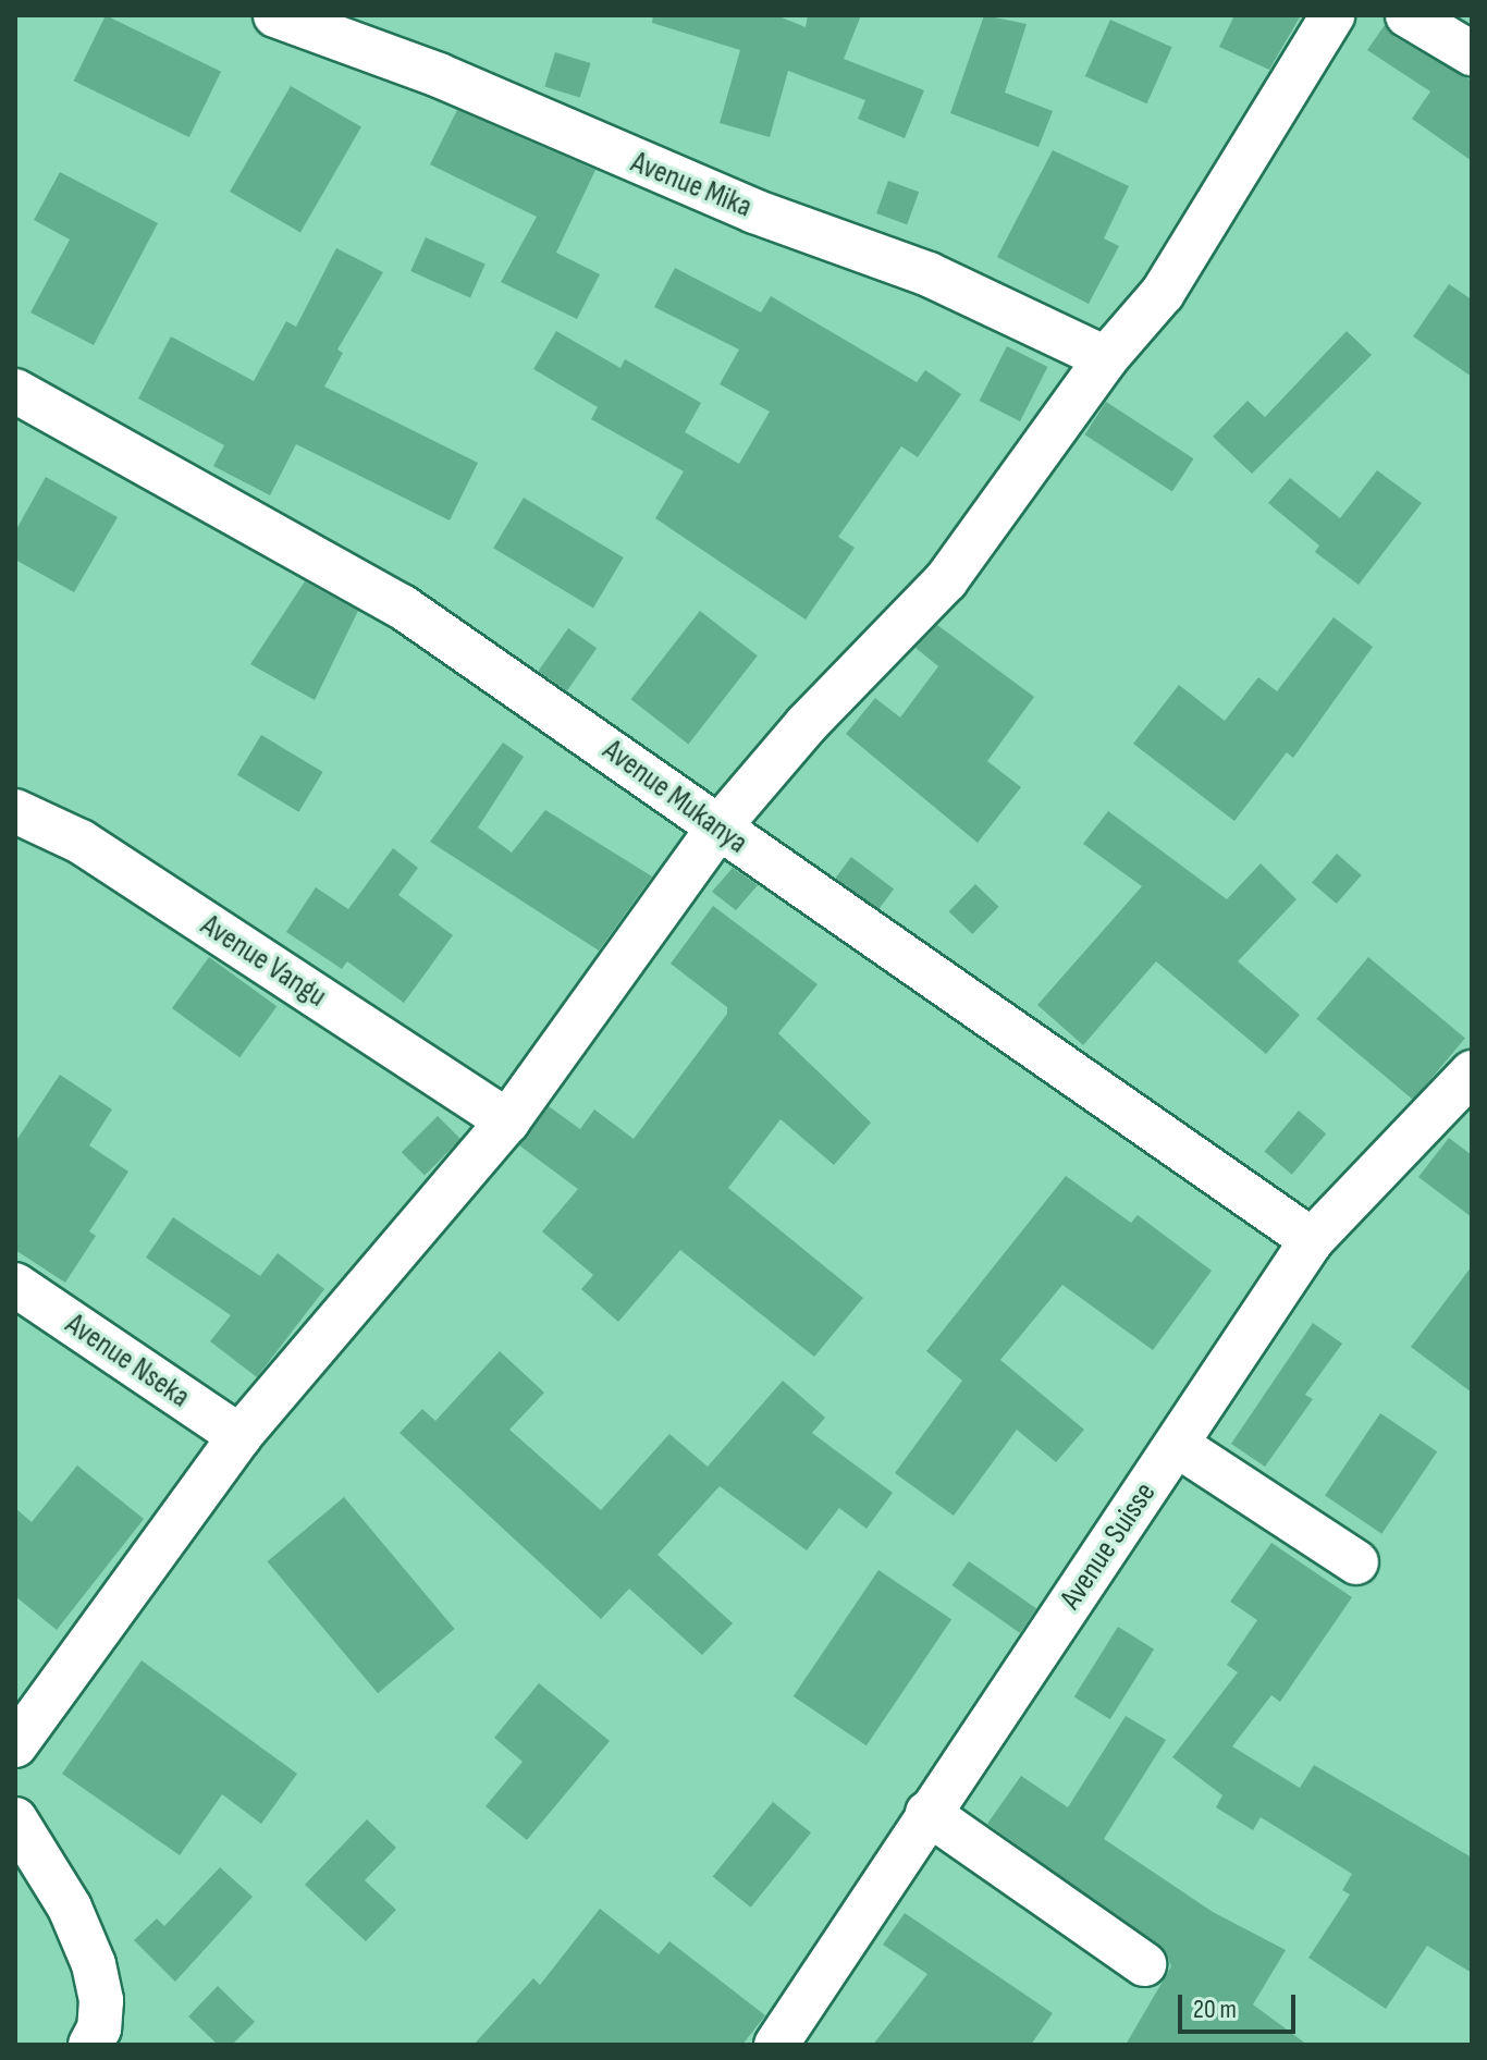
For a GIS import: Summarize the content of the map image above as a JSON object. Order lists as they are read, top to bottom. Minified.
{"streets":{"street":["Avenue Mika","Avenue Mukanya","Avenue Vangu","Avenue Nseka","Avenue Suisse"]},"crossings":[["Avenue Mukanya","Avenue Suisse"]],"scale_bar":"20 m"}
